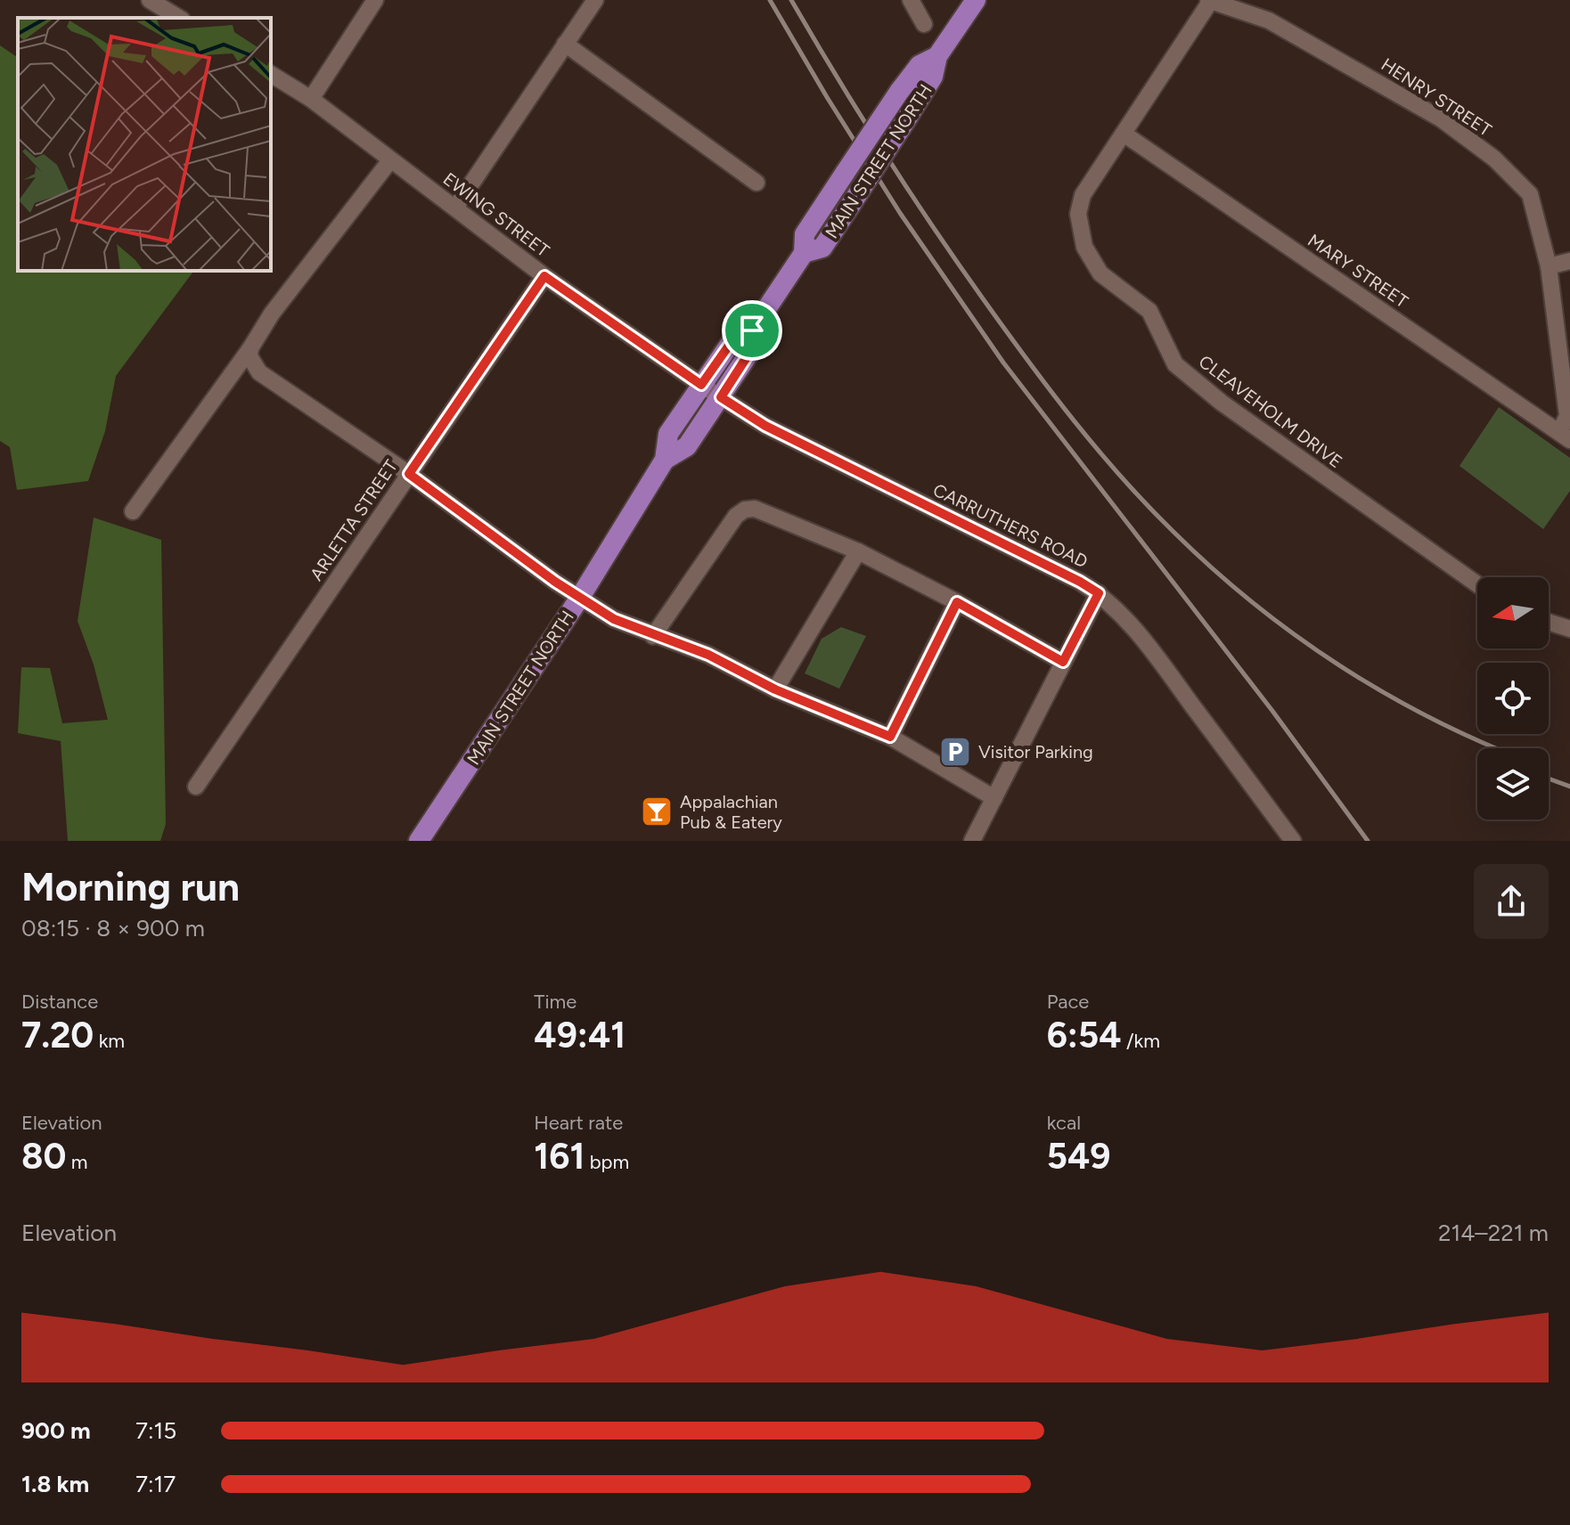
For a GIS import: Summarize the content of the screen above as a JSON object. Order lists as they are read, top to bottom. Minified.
{"streets":{"main road":["MAIN STREET NORTH"],"street":["HENRY STREET","EWING STREET","MARY STREET","CLEAVEHOLM DRIVE","ARLETTA STREET","CARRUTHERS ROAD"]},"crossings":[["HENRY STREET","MARY STREET"],["HENRY STREET","CLEAVEHOLM DRIVE"],["MAIN STREET NORTH","EWING STREET"],["MAIN STREET NORTH","CARRUTHERS ROAD"],["EWING STREET","ARLETTA STREET"],["EWING STREET","CARRUTHERS ROAD"],["MARY STREET","CLEAVEHOLM DRIVE"]],"places":{"parking":["Visitor Parking"],"bar":["Appalachian Pub & Eatery"]},"north":"left","page":{"heading":["Morning run","08:15 · 8 × 900 m"],"stats":[["Distance","7.20 km"],["Time","49:41"],["Pace","6:54 /km"],["Elevation","80 m"],["Heart rate","161 bpm"],["kcal","549"]],"chart":["Elevation","214–221 m"],"list":[{"name":"900 m","note":"7:15"},{"name":"1.8 km","note":"7:17"}]}}
